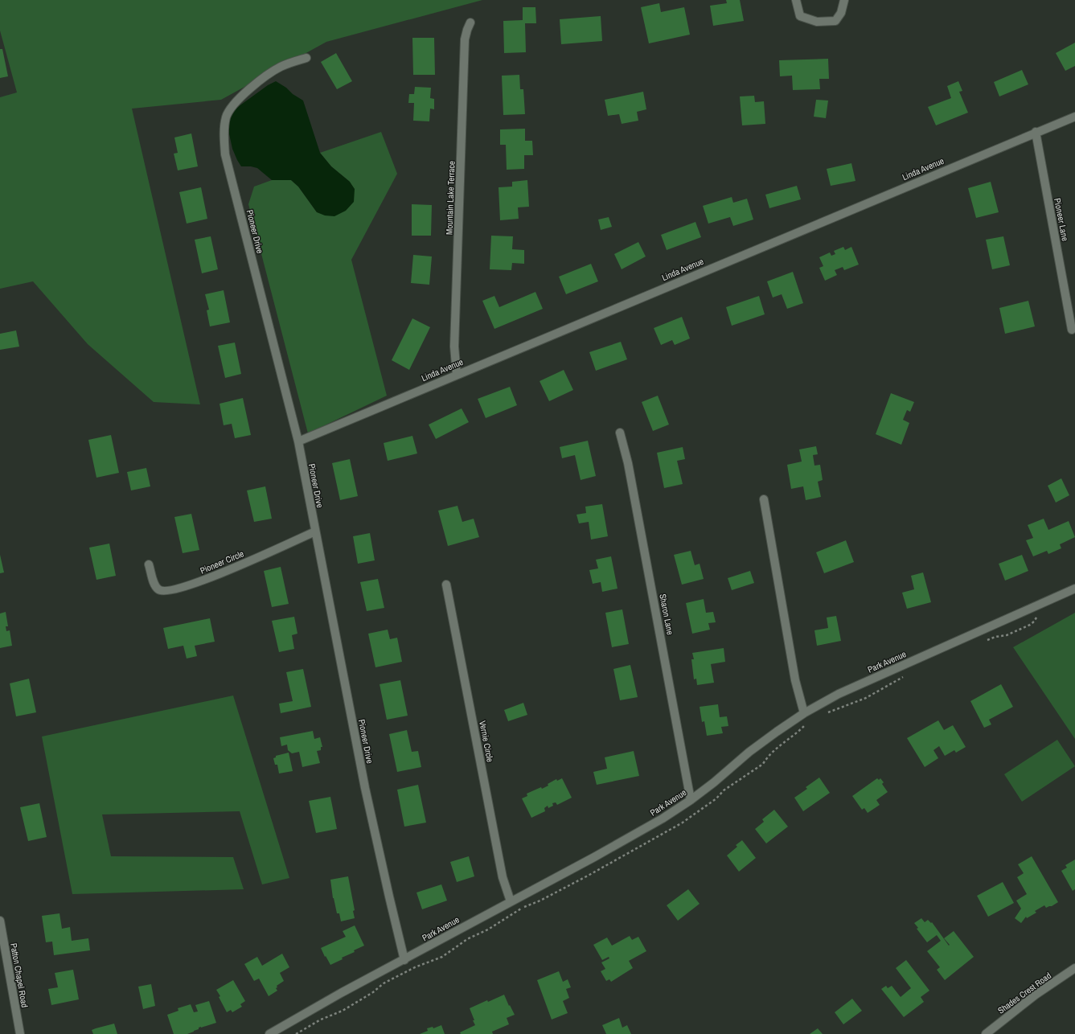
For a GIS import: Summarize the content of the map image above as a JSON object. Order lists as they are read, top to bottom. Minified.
{"streets":{"street":["Linda Avenue","Mountain Lake Terrace","Pioneer Lane","Pioneer Drive","Pioneer Circle","Sharon Lane","Park Avenue","Vernie Circle","Patton Chapel Road","Shades Crest Road"]},"crossings":[["Linda Avenue","Mountain Lake Terrace"],["Linda Avenue","Pioneer Lane"],["Linda Avenue","Pioneer Drive"],["Pioneer Drive","Pioneer Circle"],["Pioneer Drive","Park Avenue"],["Sharon Lane","Park Avenue"],["Park Avenue","Vernie Circle"]]}
